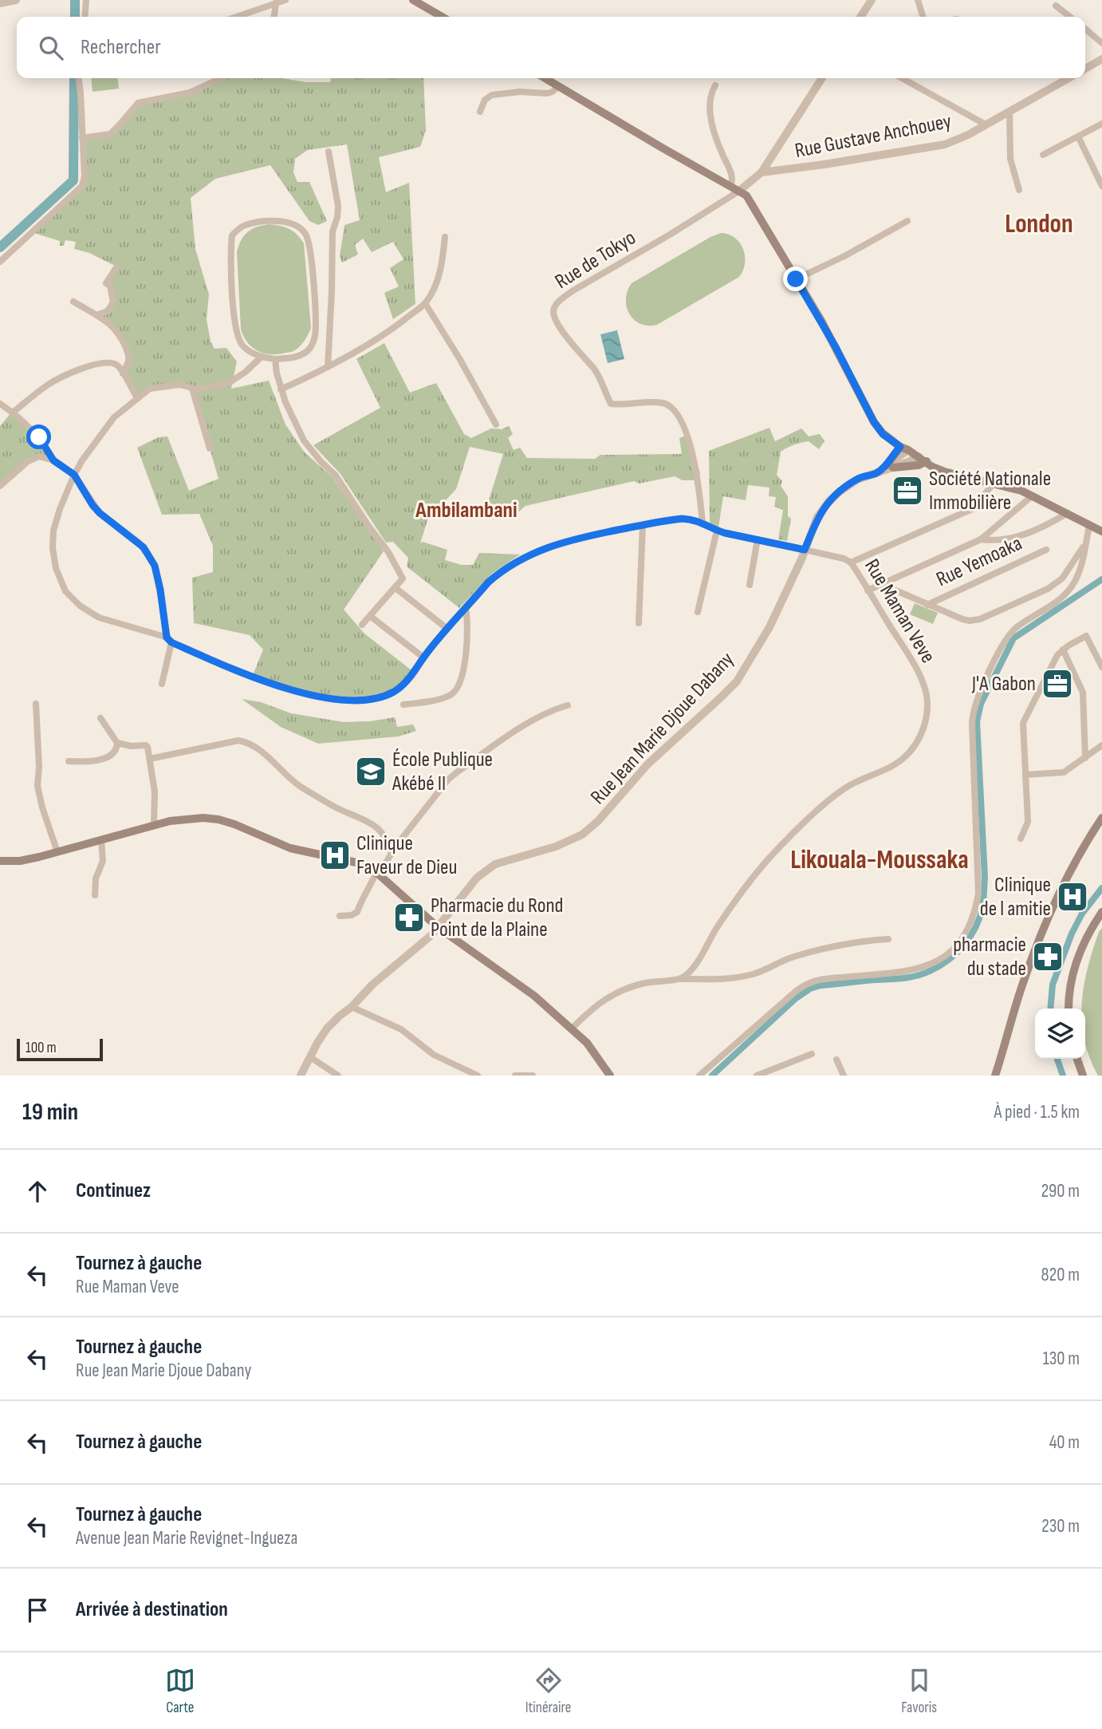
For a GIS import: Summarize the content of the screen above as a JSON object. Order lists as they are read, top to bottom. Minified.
{"streets":{"street":["Rue Gustave Anchouey","Rue de Tokyo","Rue Yemoaka","Rue Maman Veve","Rue Jean Marie Djoue Dabany"]},"crossings":[["Rue de Tokyo","Rue Maman Veve"],["Rue Maman Veve","Rue Jean Marie Djoue Dabany"]],"districts":["London","Ambilambani","Likouala-Moussaka"],"places":{"office":["Société Nationale Immobilière","J'A Gabon"],"school or university":["École Publique Akébé II"],"hospital":["Clinique Faveur de Dieu","Clinique de l amitie"],"pharmacy":["Pharmacie du Rond Point de la Plaine","pharmacie du stade"]},"scale_bar":"100 m","page":{"search":"Rechercher","scale":"100 m","heading":["19 min","À pied · 1.5 km"],"list":[["Continuez","290 m"],["Tournez à gauche","Rue Maman Veve","820 m"],["Tournez à gauche","Rue Jean Marie Djoue Dabany","130 m"],["Tournez à gauche","40 m"],["Tournez à gauche","Avenue Jean Marie Revignet-Ingueza","230 m"],"Arrivée à destination"],"nav":["Carte","Itinéraire","Favoris"]}}
